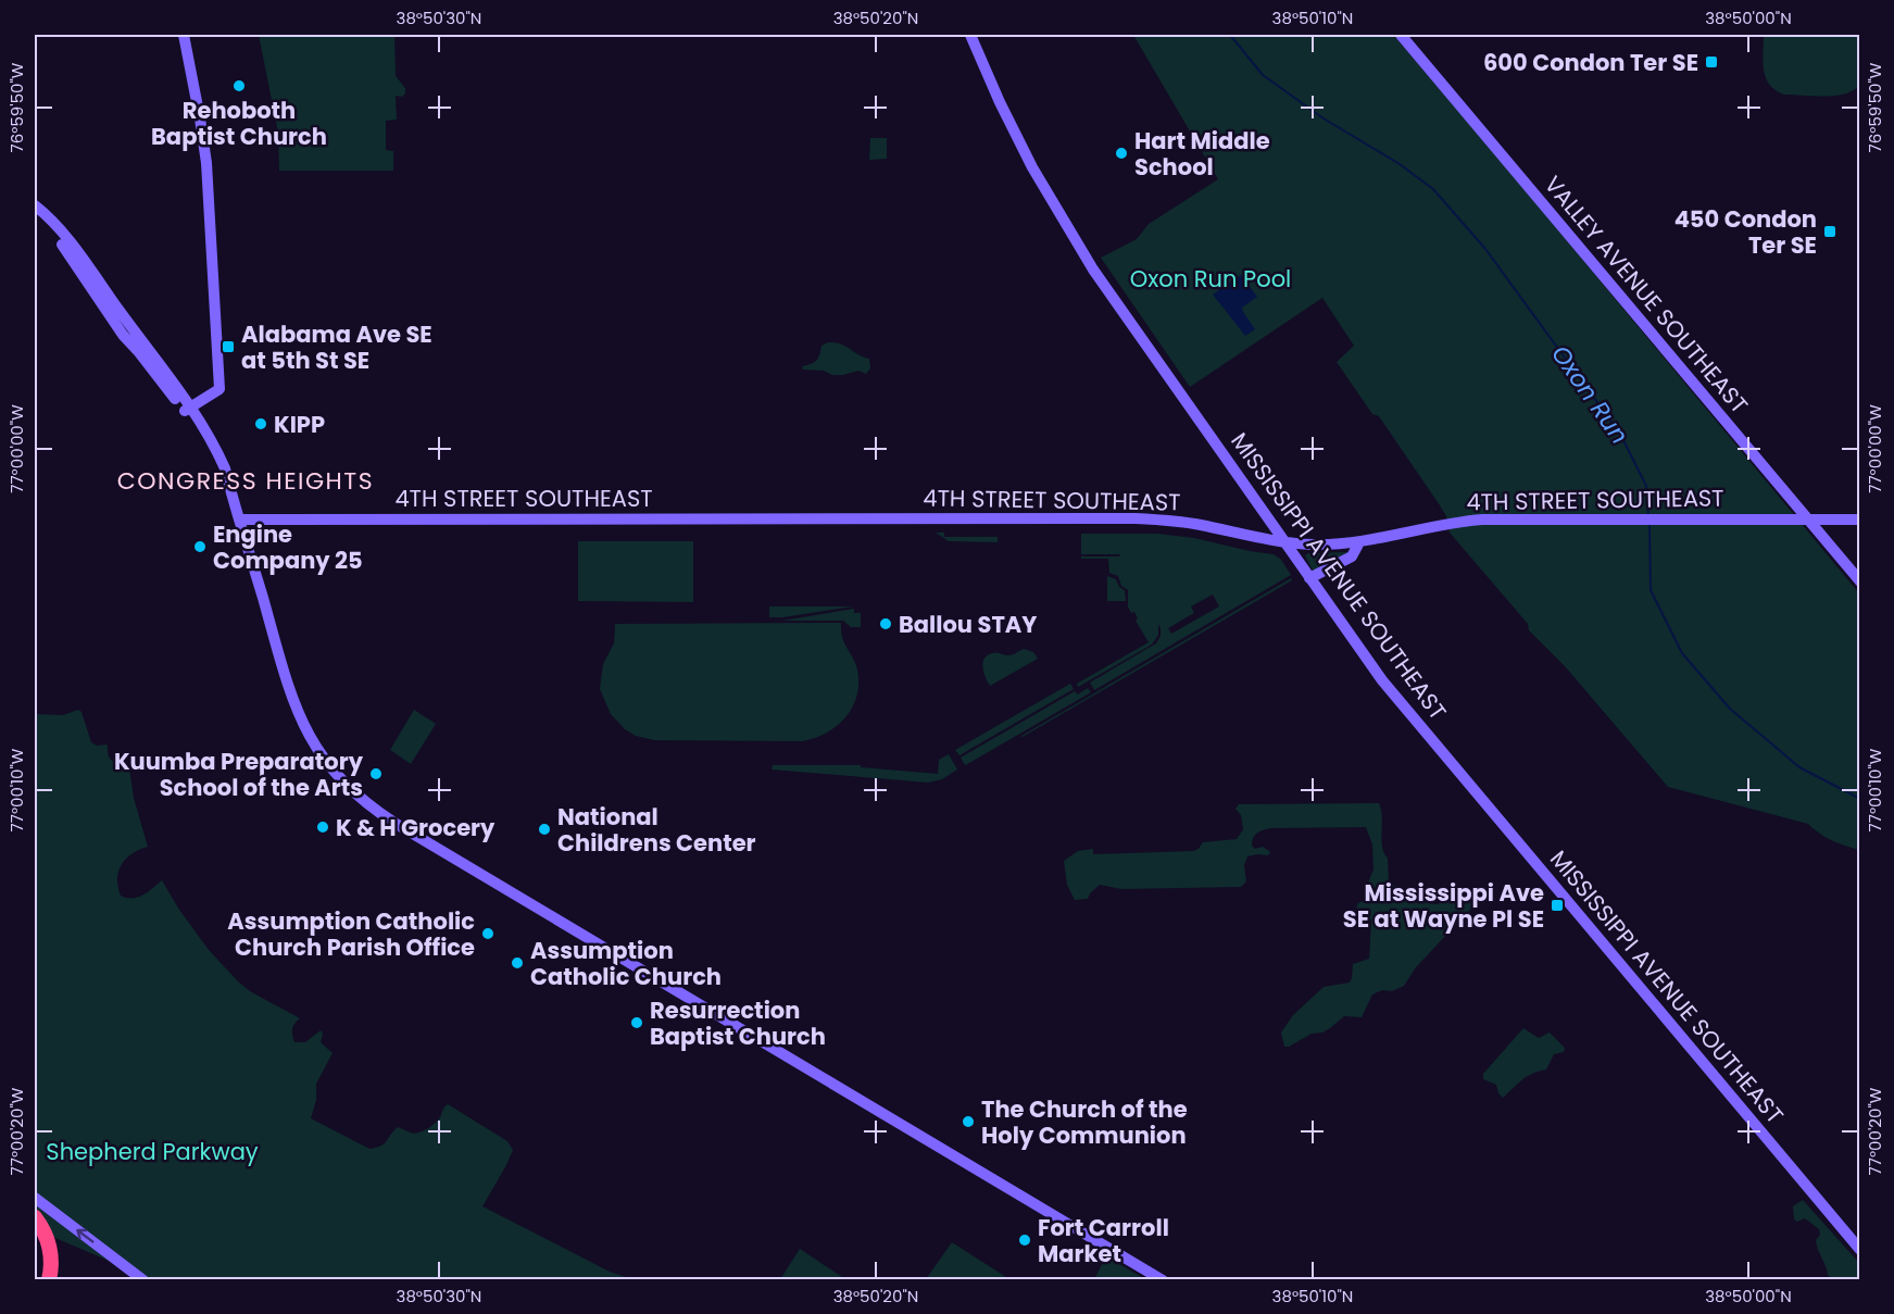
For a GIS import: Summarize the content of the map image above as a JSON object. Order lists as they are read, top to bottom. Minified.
{"streets":{"main road":["VALLEY AVENUE SOUTHEAST","4TH STREET SOUTHEAST","MISSISSIPPI AVENUE SOUTHEAST"]},"crossings":[["VALLEY AVENUE SOUTHEAST","4TH STREET SOUTHEAST"],["4TH STREET SOUTHEAST","MISSISSIPPI AVENUE SOUTHEAST"]],"districts":["CONGRESS HEIGHTS"],"water":["Oxon Run"],"parks":["Oxon Run Pool","Shepherd Parkway"],"places":{"transit":["600 Condon Ter SE","450 Condon Ter SE","Alabama Ave SE at 5th St SE","Mississippi Ave SE at Wayne Pl SE"],"other":["Rehoboth Baptist Church","Hart Middle School","KIPP","Engine Company 25","Ballou STAY","Kuumba Preparatory School of the Arts","K & H Grocery","National Childrens Center","Assumption Catholic Church Parish Office","Assumption Catholic Church","Resurrection Baptist Church","The Church of the Holy Communion","Fort Carroll Market"]},"coordinates":["38°50'30\"N","38°50'20\"N","38°50'10\"N","38°50'00\"N","76°59'50\"W","77°00'00\"W","77°00'10\"W","77°00'20\"W"]}
